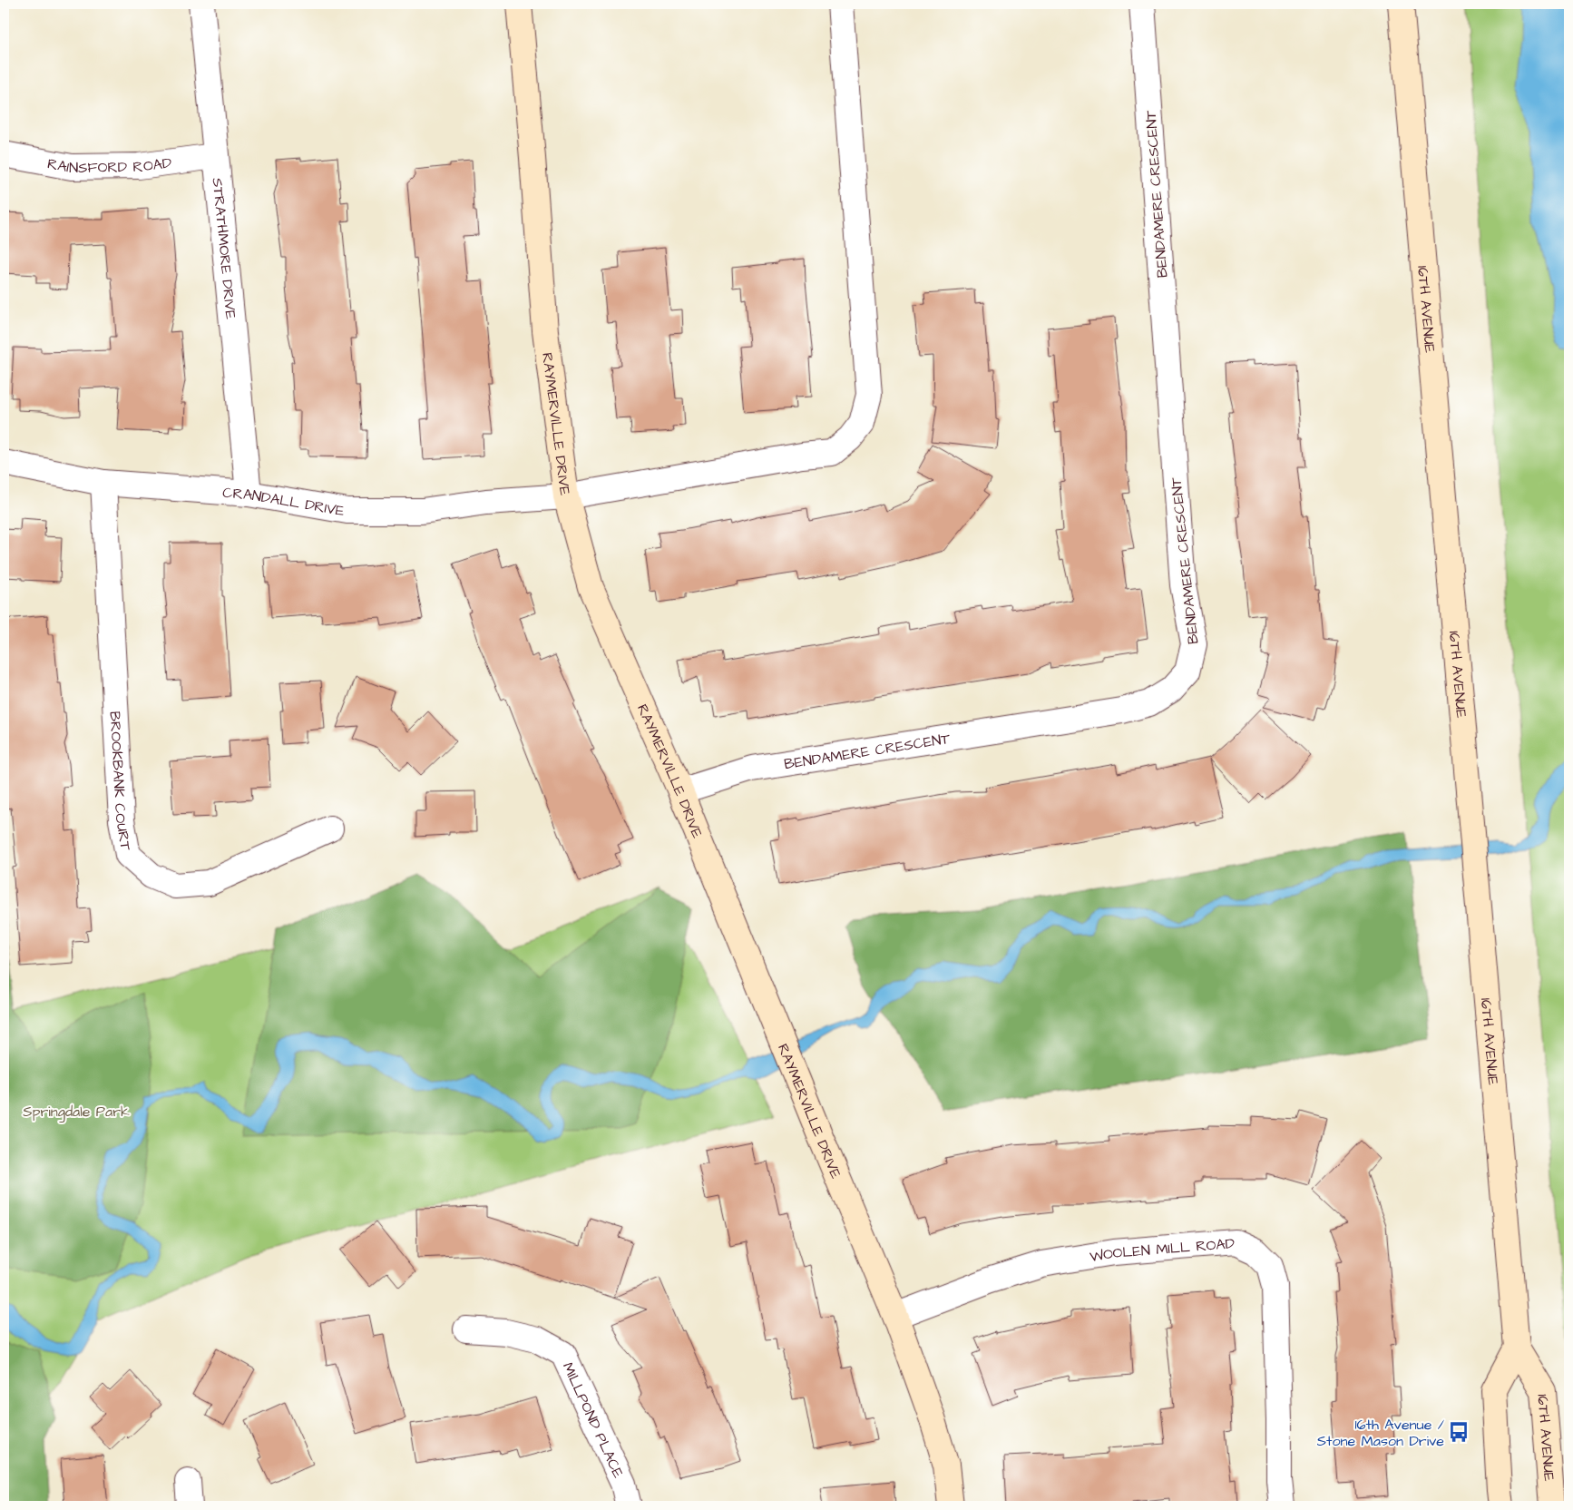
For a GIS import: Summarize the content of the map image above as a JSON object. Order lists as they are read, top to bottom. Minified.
{"streets":{"main road":["16TH AVENUE","RAYMERVILLE DRIVE"],"street":["RAINSFORD ROAD","BENDAMERE CRESCENT","STRATHMORE DRIVE","CRANDALL DRIVE","BROOKBANK COURT","WOOLEN MILL ROAD","MILLPOND PLACE"]},"crossings":[["RAINSFORD ROAD","STRATHMORE DRIVE"],["BENDAMERE CRESCENT","RAYMERVILLE DRIVE"],["STRATHMORE DRIVE","CRANDALL DRIVE"],["RAYMERVILLE DRIVE","CRANDALL DRIVE"],["RAYMERVILLE DRIVE","WOOLEN MILL ROAD"],["CRANDALL DRIVE","BROOKBANK COURT"]],"parks":["Springdale Park"],"places":{"bus stop":["16th Avenue / Stone Mason Drive"]}}
